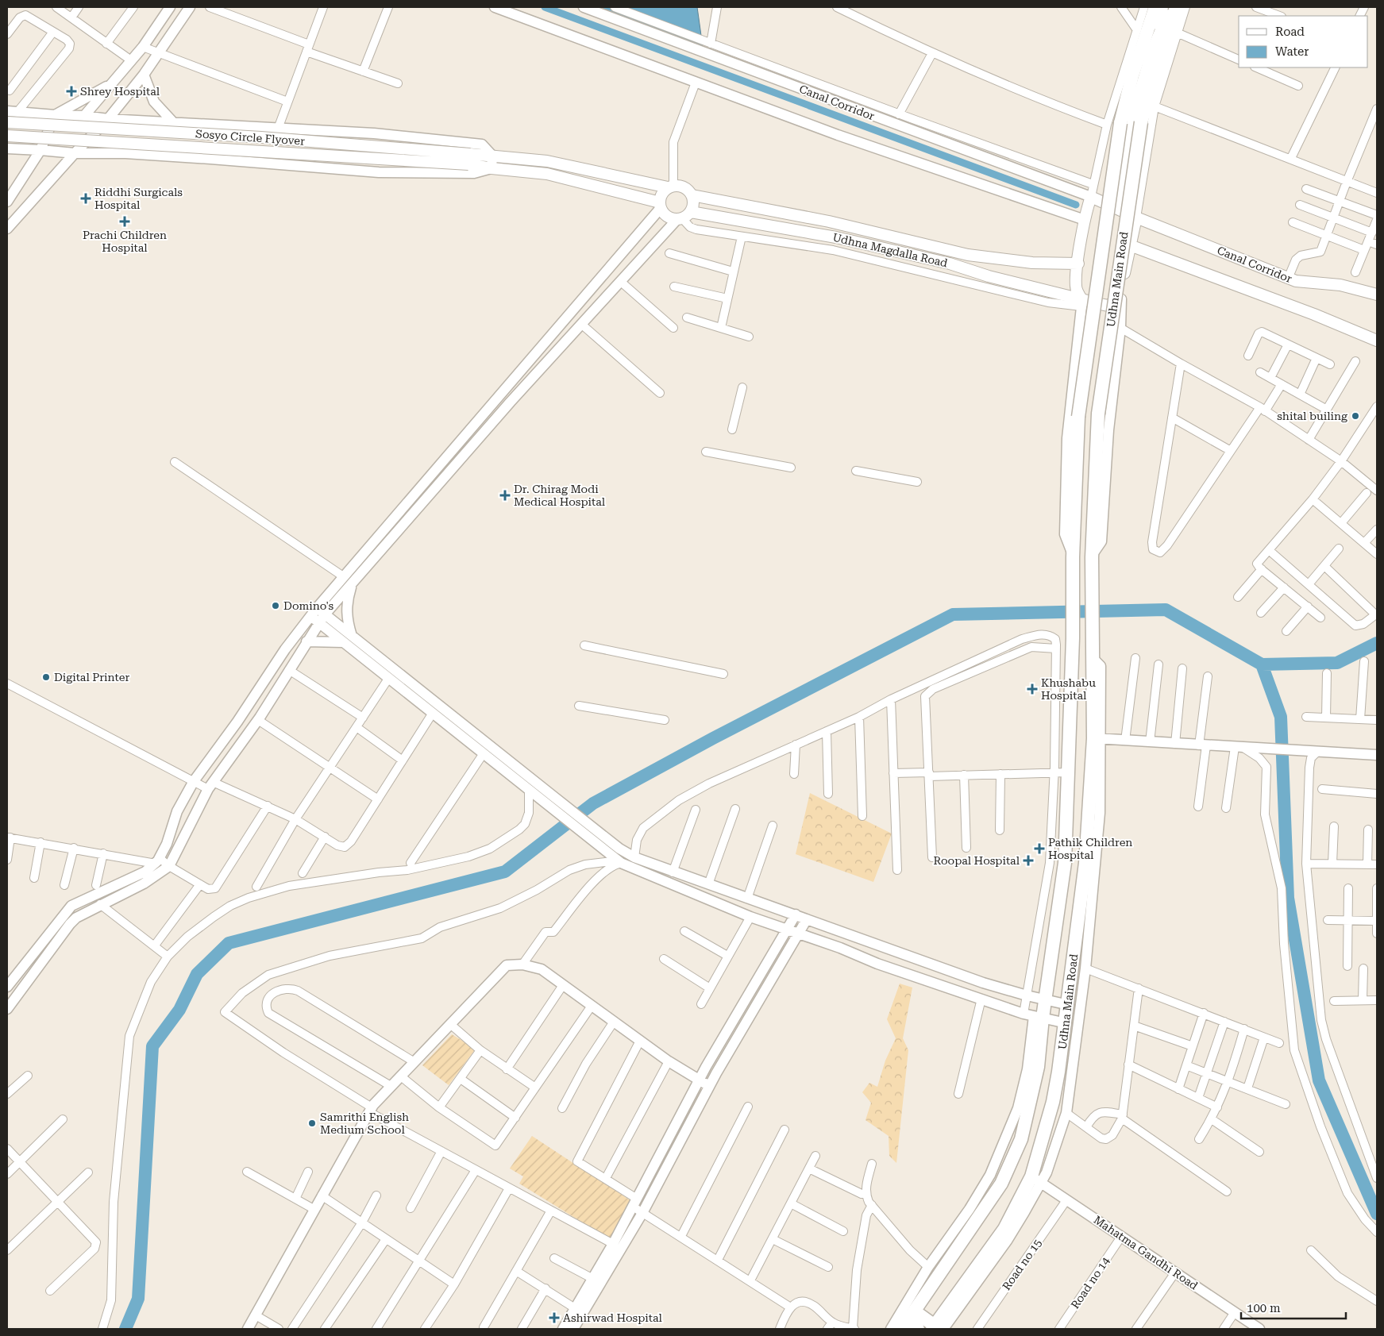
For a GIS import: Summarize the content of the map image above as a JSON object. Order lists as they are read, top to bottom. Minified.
{"streets":{"highway":["Udhna Main Road"],"main road":["Canal Corridor","Sosyo Circle Flyover","Udhna Magdalla Road"],"street":["Mahatma Gandhi Road","Road no 15","Road no 14"]},"crossings":[["Sosyo Circle Flyover","Udhna Magdalla Road"],["Udhna Main Road","Mahatma Gandhi Road"],["Mahatma Gandhi Road","Road no 15"],["Mahatma Gandhi Road","Road no 14"]],"places":{"health":["Shrey Hospital","Riddhi Surgicals Hospital","Prachi Children Hospital","Dr. Chirag Modi Medical Hospital","Khushabu Hospital","Pathik Children Hospital","Roopal Hospital","Ashirwad Hospital"],"other":["shital builing","Domino's","Digital Printer","Samrithi English Medium School"]},"legend":["Road","Water"],"scale_bar":"100 m"}
